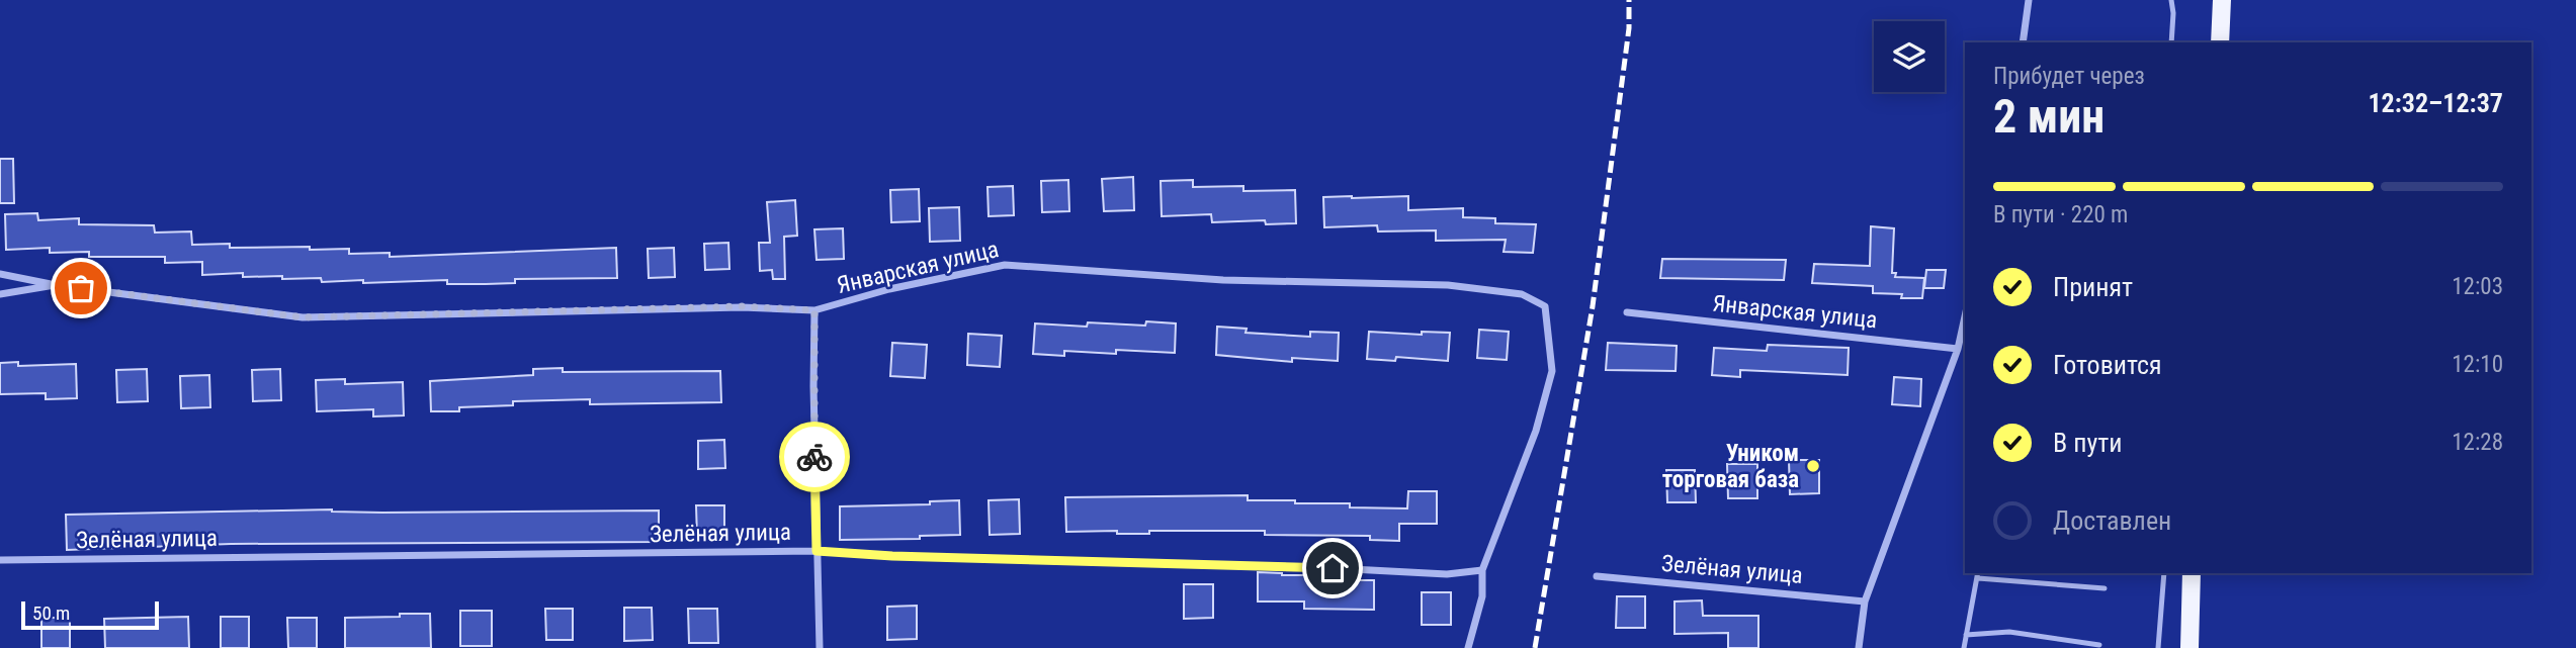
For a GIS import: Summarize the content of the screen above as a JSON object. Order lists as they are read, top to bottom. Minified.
{"streets":{"street":["Январская улица","Зелёная улица"]},"crossings":[["Январская улица","Зелёная улица"]],"places":["Уником торговая база"],"scale_bar":"50 m","page":{"heading":["2 мин","Прибудет через","12:32–12:37"],"bar":"В пути · 220 m","list":[["Принят","12:03"],["Готовится","12:10"],["В пути","12:28"],"Доставлен"],"scale":"50 m"}}
